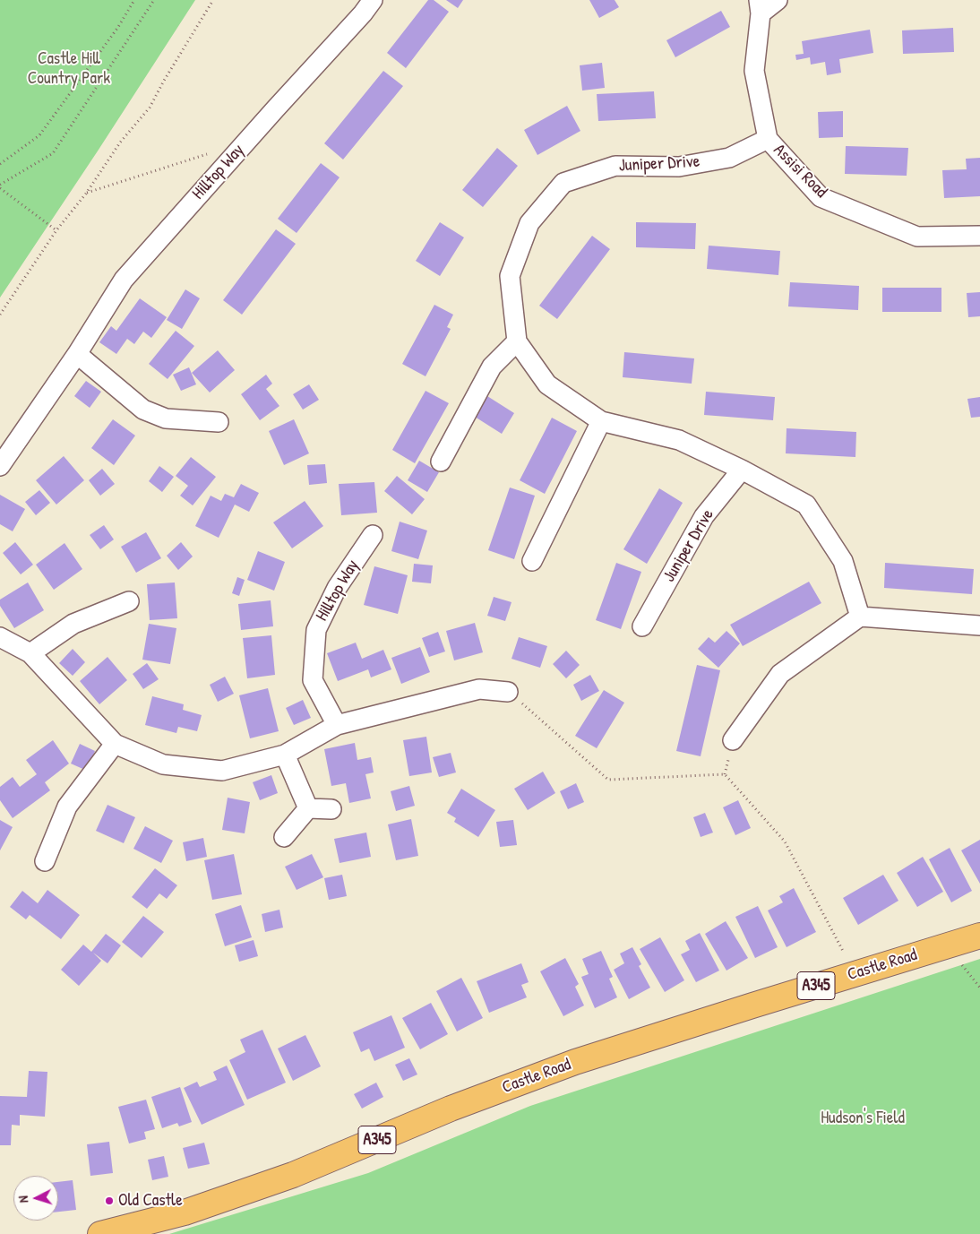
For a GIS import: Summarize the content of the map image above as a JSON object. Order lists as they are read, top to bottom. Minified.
{"streets":{"main road":["Castle Road","A345"],"street":["Juniper Drive","Assisi Road","Hilltop Way"]},"crossings":[["Juniper Drive","Assisi Road"]],"parks":["Castle Hill Country Park","Hudson's Field"],"places":["Old Castle"],"north":"left"}
